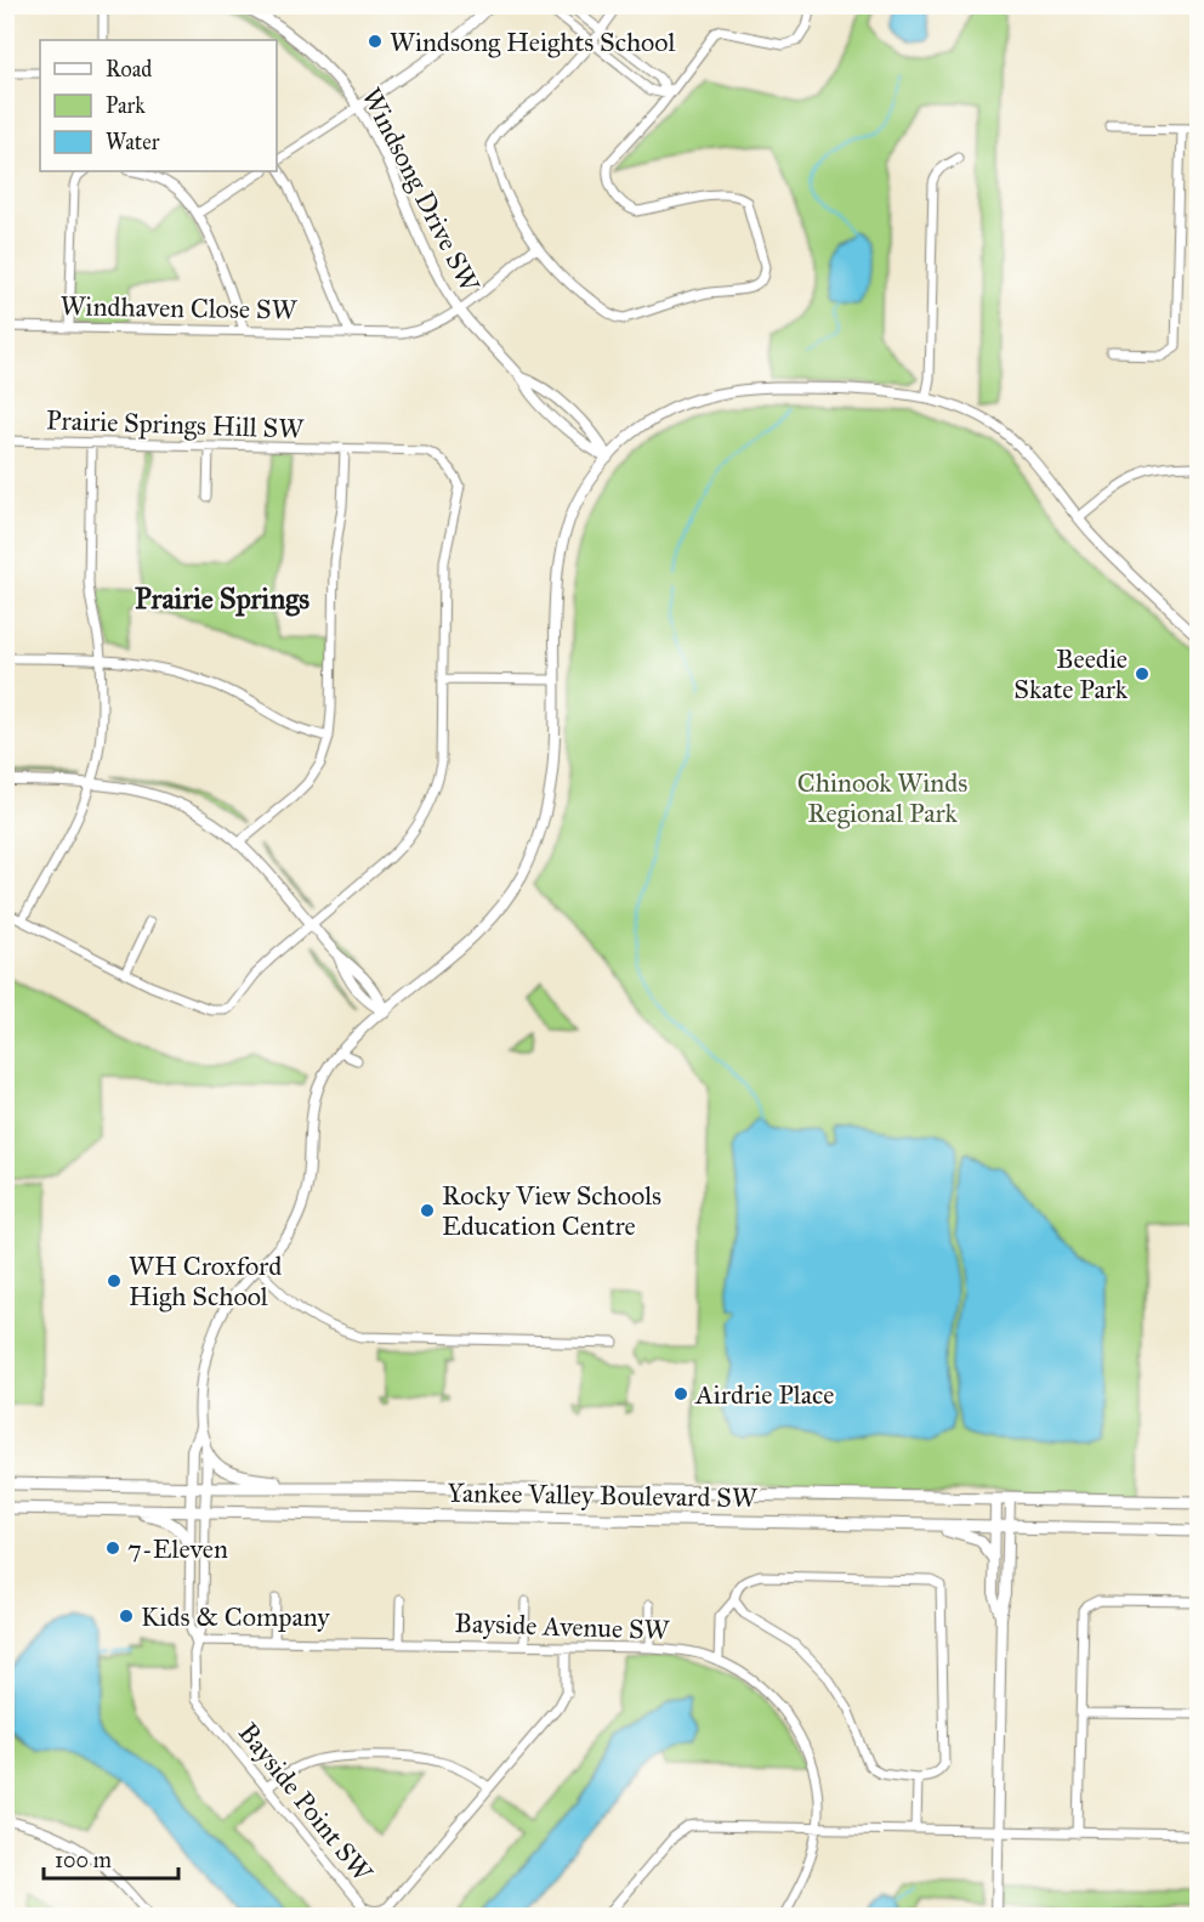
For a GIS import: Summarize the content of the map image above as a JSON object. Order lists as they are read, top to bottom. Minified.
{"streets":{"main road":["Yankee Valley Boulevard SW"],"street":["Windsong Drive SW","Windhaven Close SW","Prairie Springs Hill SW","Bayside Avenue SW","Bayside Point SW"]},"crossings":[["Windsong Drive SW","Windhaven Close SW"],["Bayside Avenue SW","Bayside Point SW"]],"districts":["Prairie Springs"],"parks":["Chinook Winds Regional Park"],"places":["Windsong Heights School","Beedie Skate Park","Rocky View Schools Education Centre","WH Croxford High School","Airdrie Place","7-Eleven","Kids & Company"],"legend":["Road","Park","Water"],"scale_bar":"100 m"}
